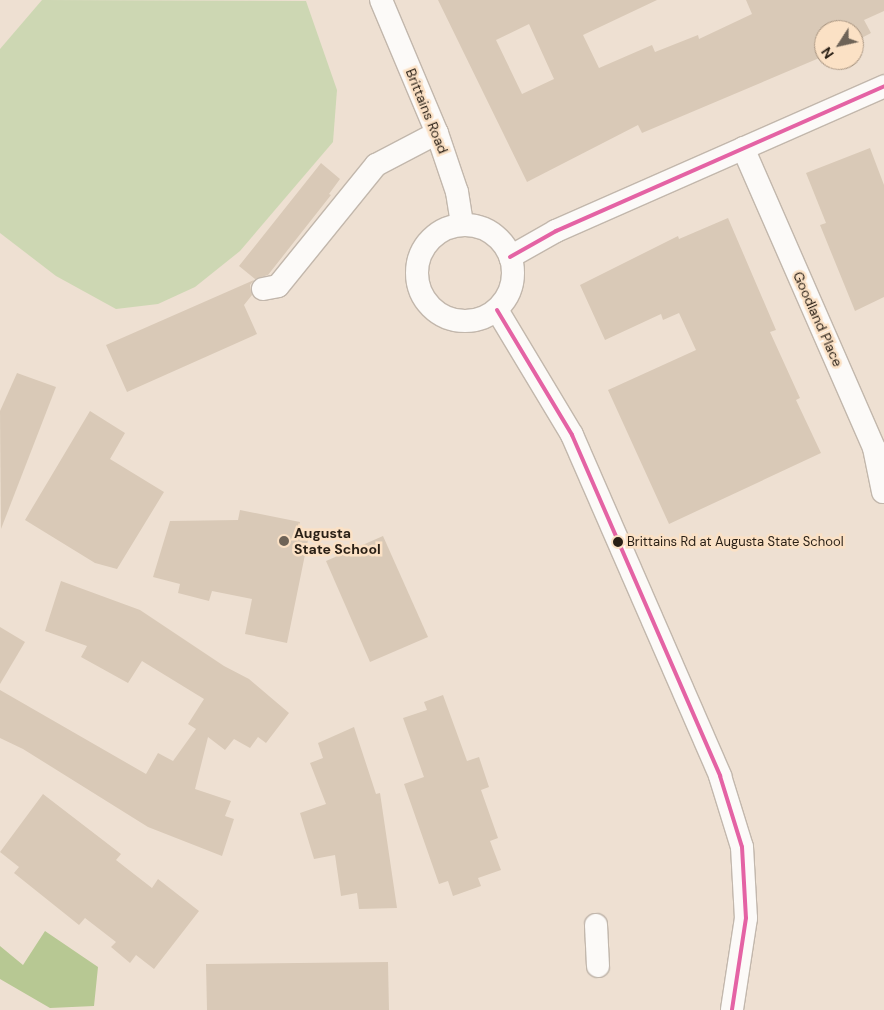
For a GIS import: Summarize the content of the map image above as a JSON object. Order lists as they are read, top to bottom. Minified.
{"streets":{"street":["Brittains Road","Goodland Place"]},"places":["Augusta State School","Brittains Rd at Augusta State School"],"north":"bottom left"}
